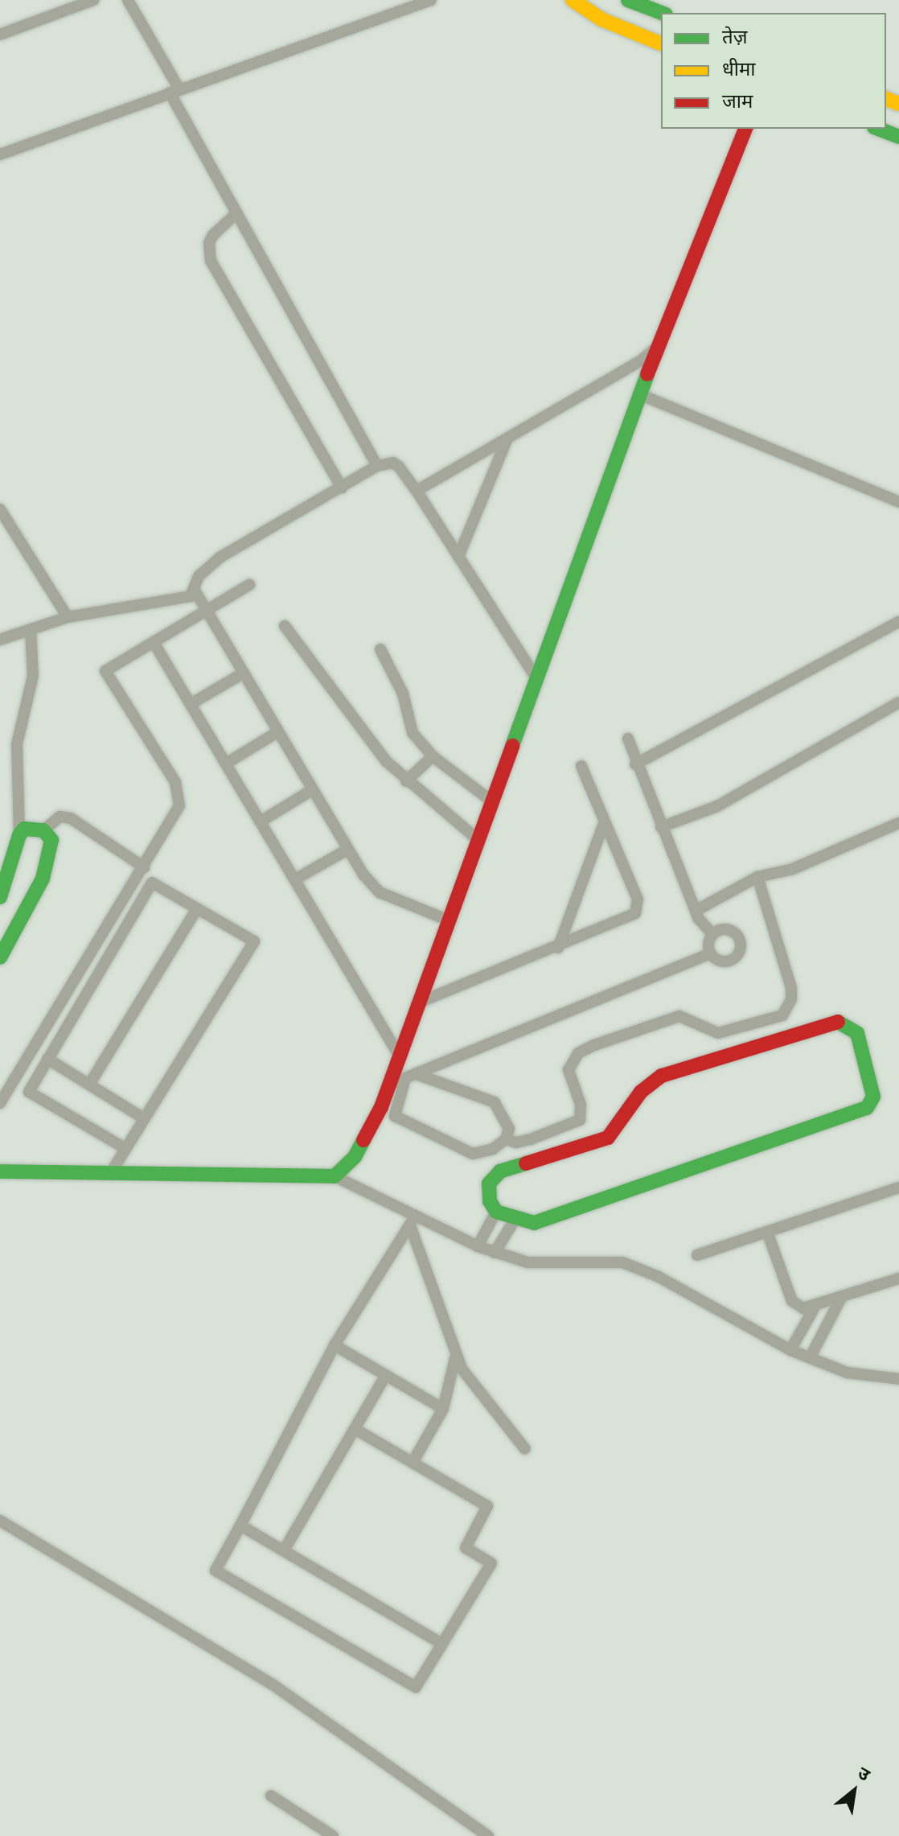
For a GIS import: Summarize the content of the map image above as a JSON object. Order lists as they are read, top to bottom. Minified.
{"legend":["तेज़","धीमा","जाम"],"north":"top right"}
